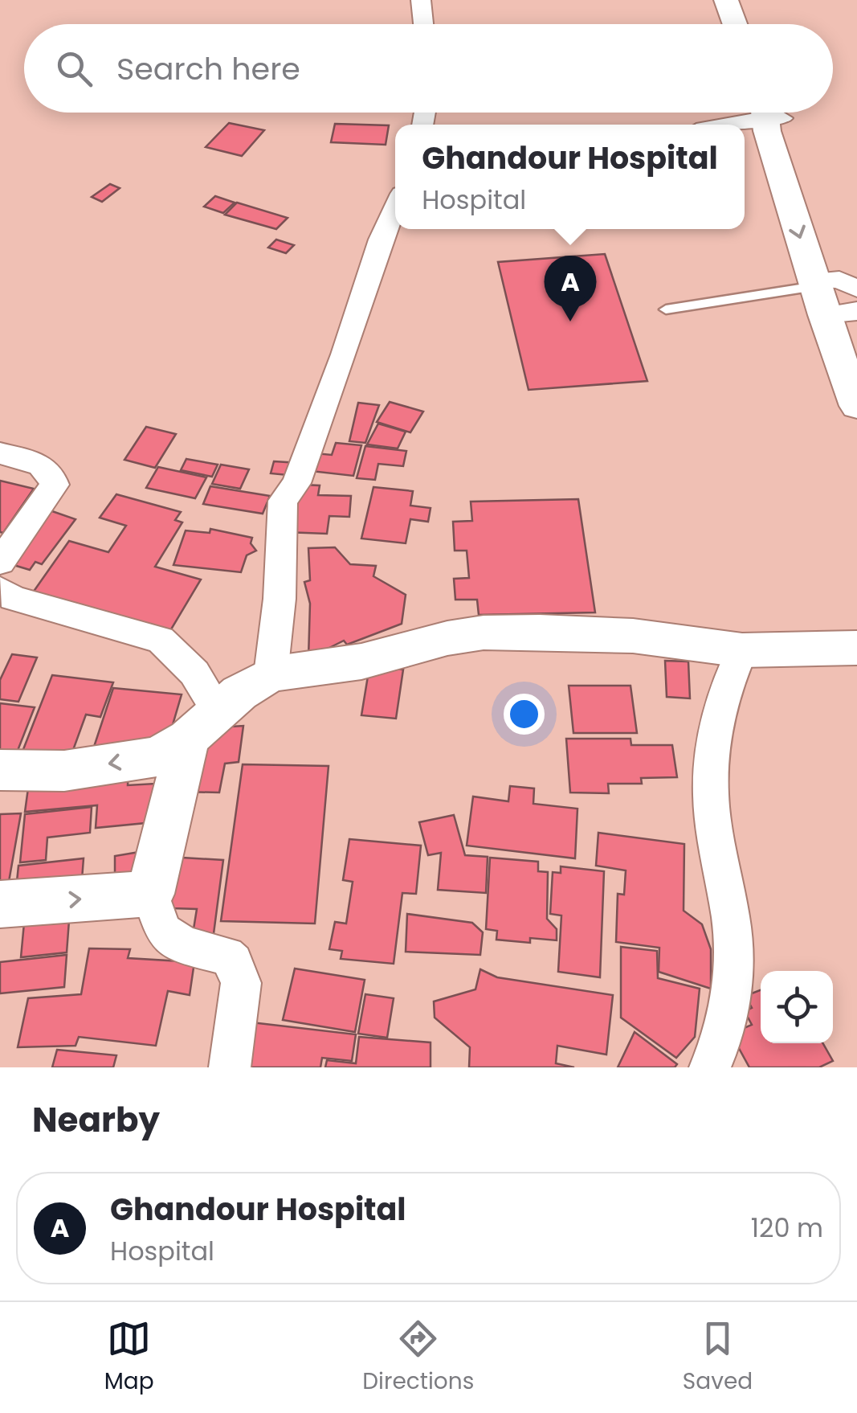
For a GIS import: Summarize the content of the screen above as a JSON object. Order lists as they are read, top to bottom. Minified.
{"page":{"search":"Search here","popup":["Ghandour Hospital","Hospital"],"pins":"A","heading":"Nearby","list":[{"mark":"A","name":"Ghandour Hospital","note":"Hospital","value":"120 m"}],"nav":["Map","Directions","Saved"]}}
